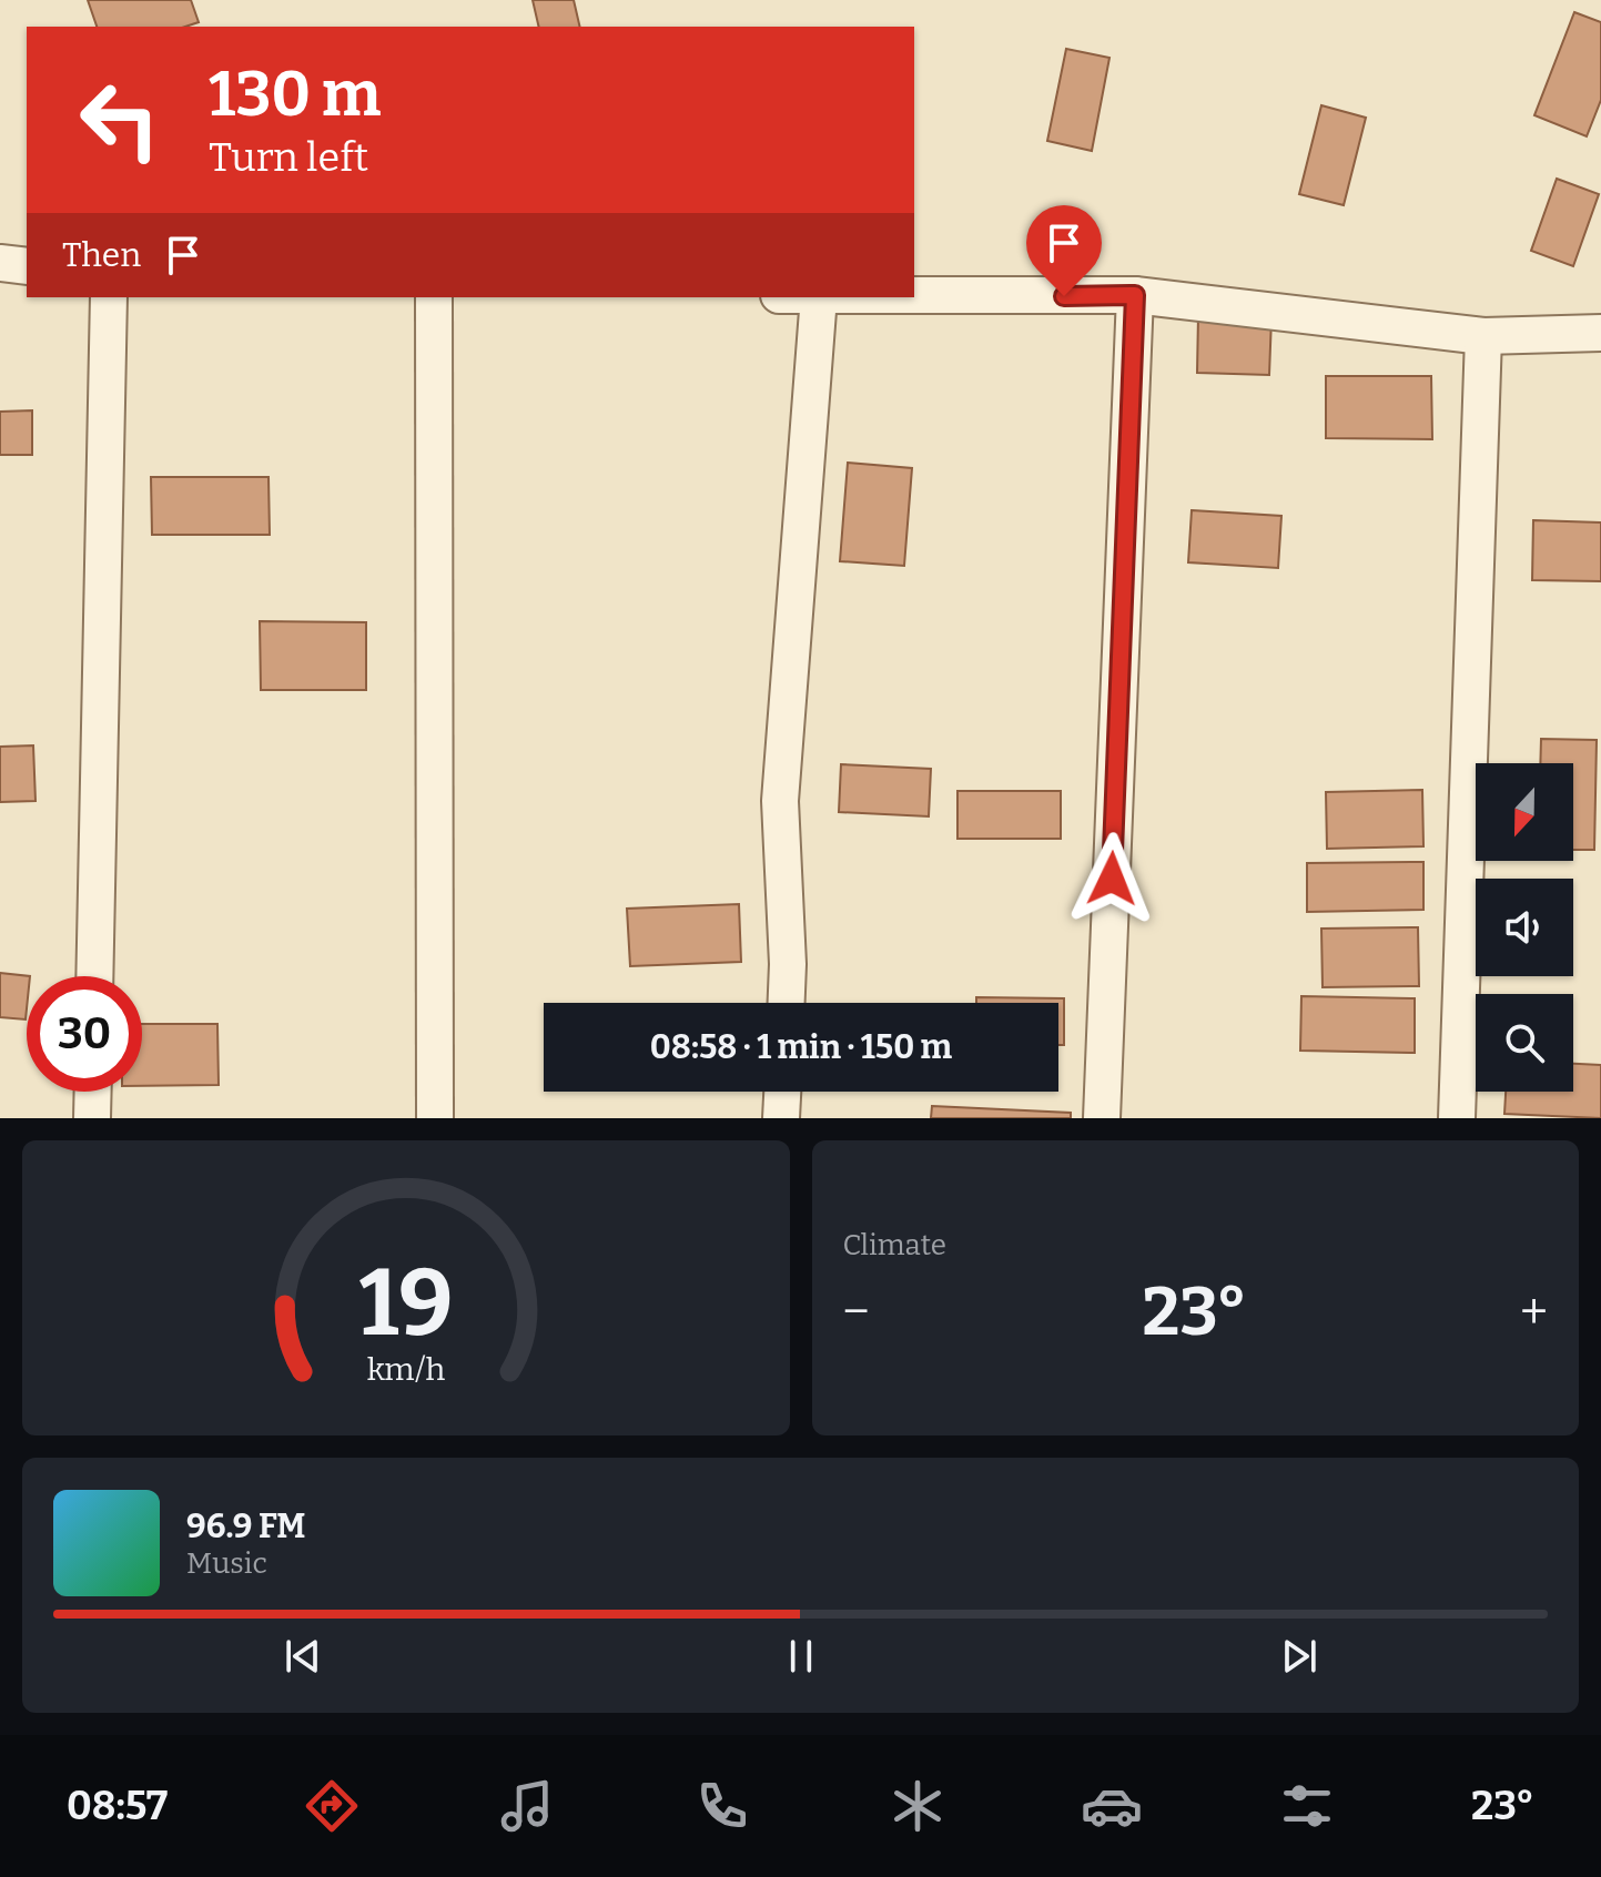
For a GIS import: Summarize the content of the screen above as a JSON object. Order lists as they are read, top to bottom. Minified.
{"north":"bottom","page":{"turn":["130 m","Turn left"],"then":"Then","limit":"30","trip":"08:58 · 1 min · 150 m","tile":"Climate","heat":["−","23°","+"],"song":["96.9 FM","Music"],"tabs":["08:57","23°"],"gauge":["19","km/h"]}}
